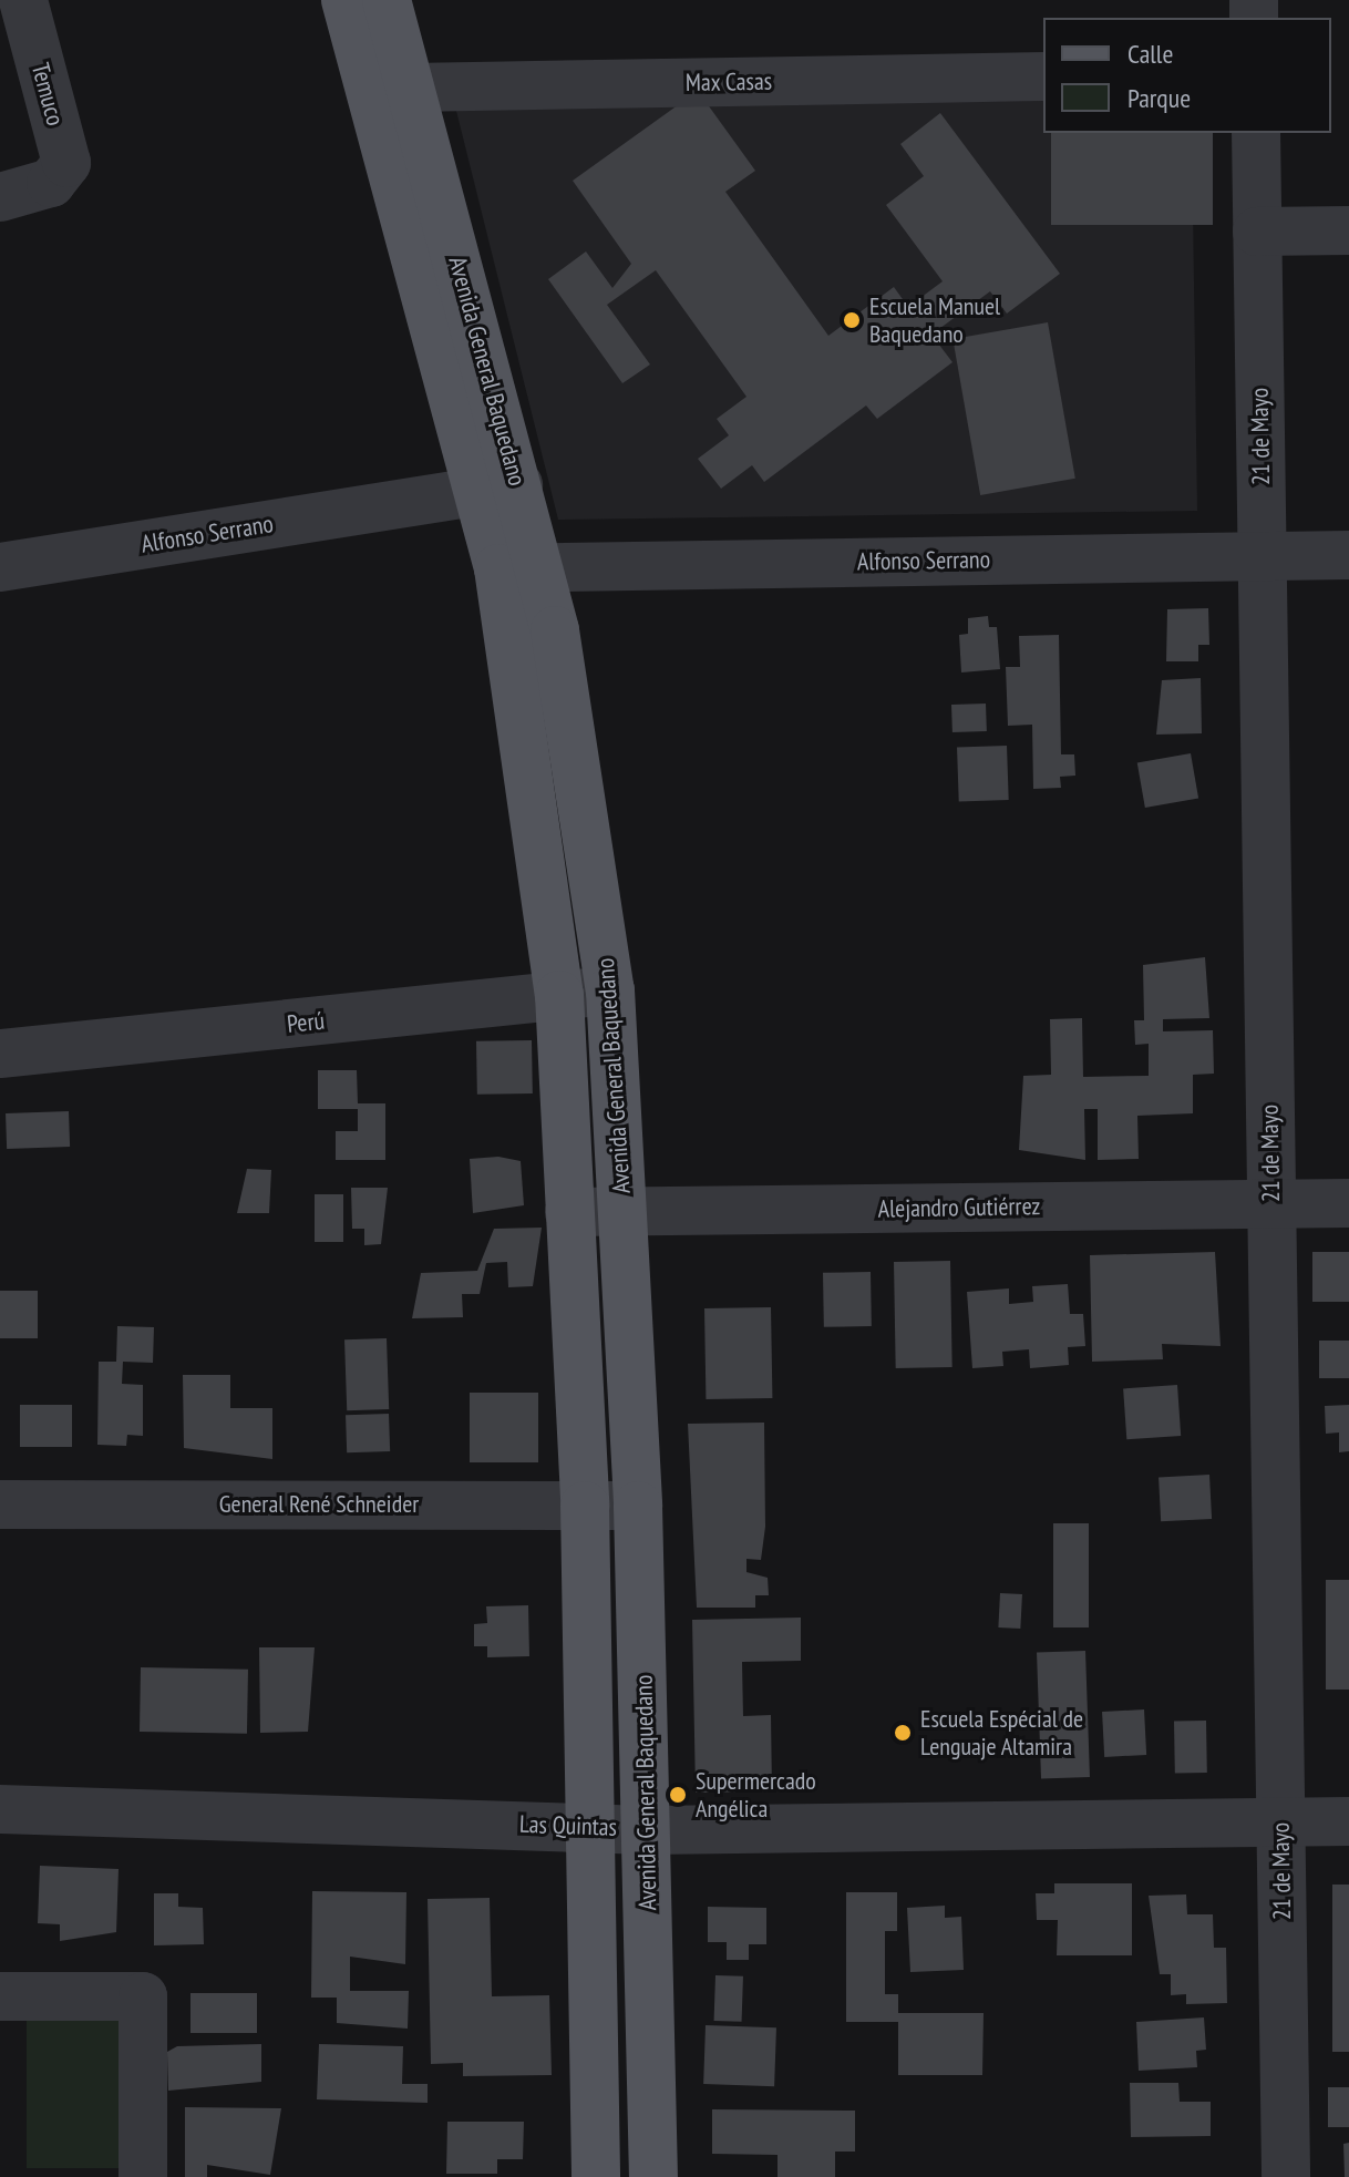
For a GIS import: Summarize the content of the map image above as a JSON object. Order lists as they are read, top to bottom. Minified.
{"streets":{"main road":["Avenida General Baquedano"],"street":["Max Casas","Temuco","21 de Mayo","Alfonso Serrano","Perú","Alejandro Gutiérrez","General René Schneider","Las Quintas"]},"crossings":[["Max Casas","Avenida General Baquedano"],["Avenida General Baquedano","Alfonso Serrano"],["Avenida General Baquedano","Perú"],["Avenida General Baquedano","Alejandro Gutiérrez"],["Avenida General Baquedano","General René Schneider"],["Avenida General Baquedano","Las Quintas"],["21 de Mayo","Alfonso Serrano"],["21 de Mayo","Alejandro Gutiérrez"],["21 de Mayo","Las Quintas"]],"places":["Escuela Manuel Baquedano","Escuela Espécial de Lenguaje Altamira","Supermercado Angélica"],"legend":["Calle","Parque"]}
